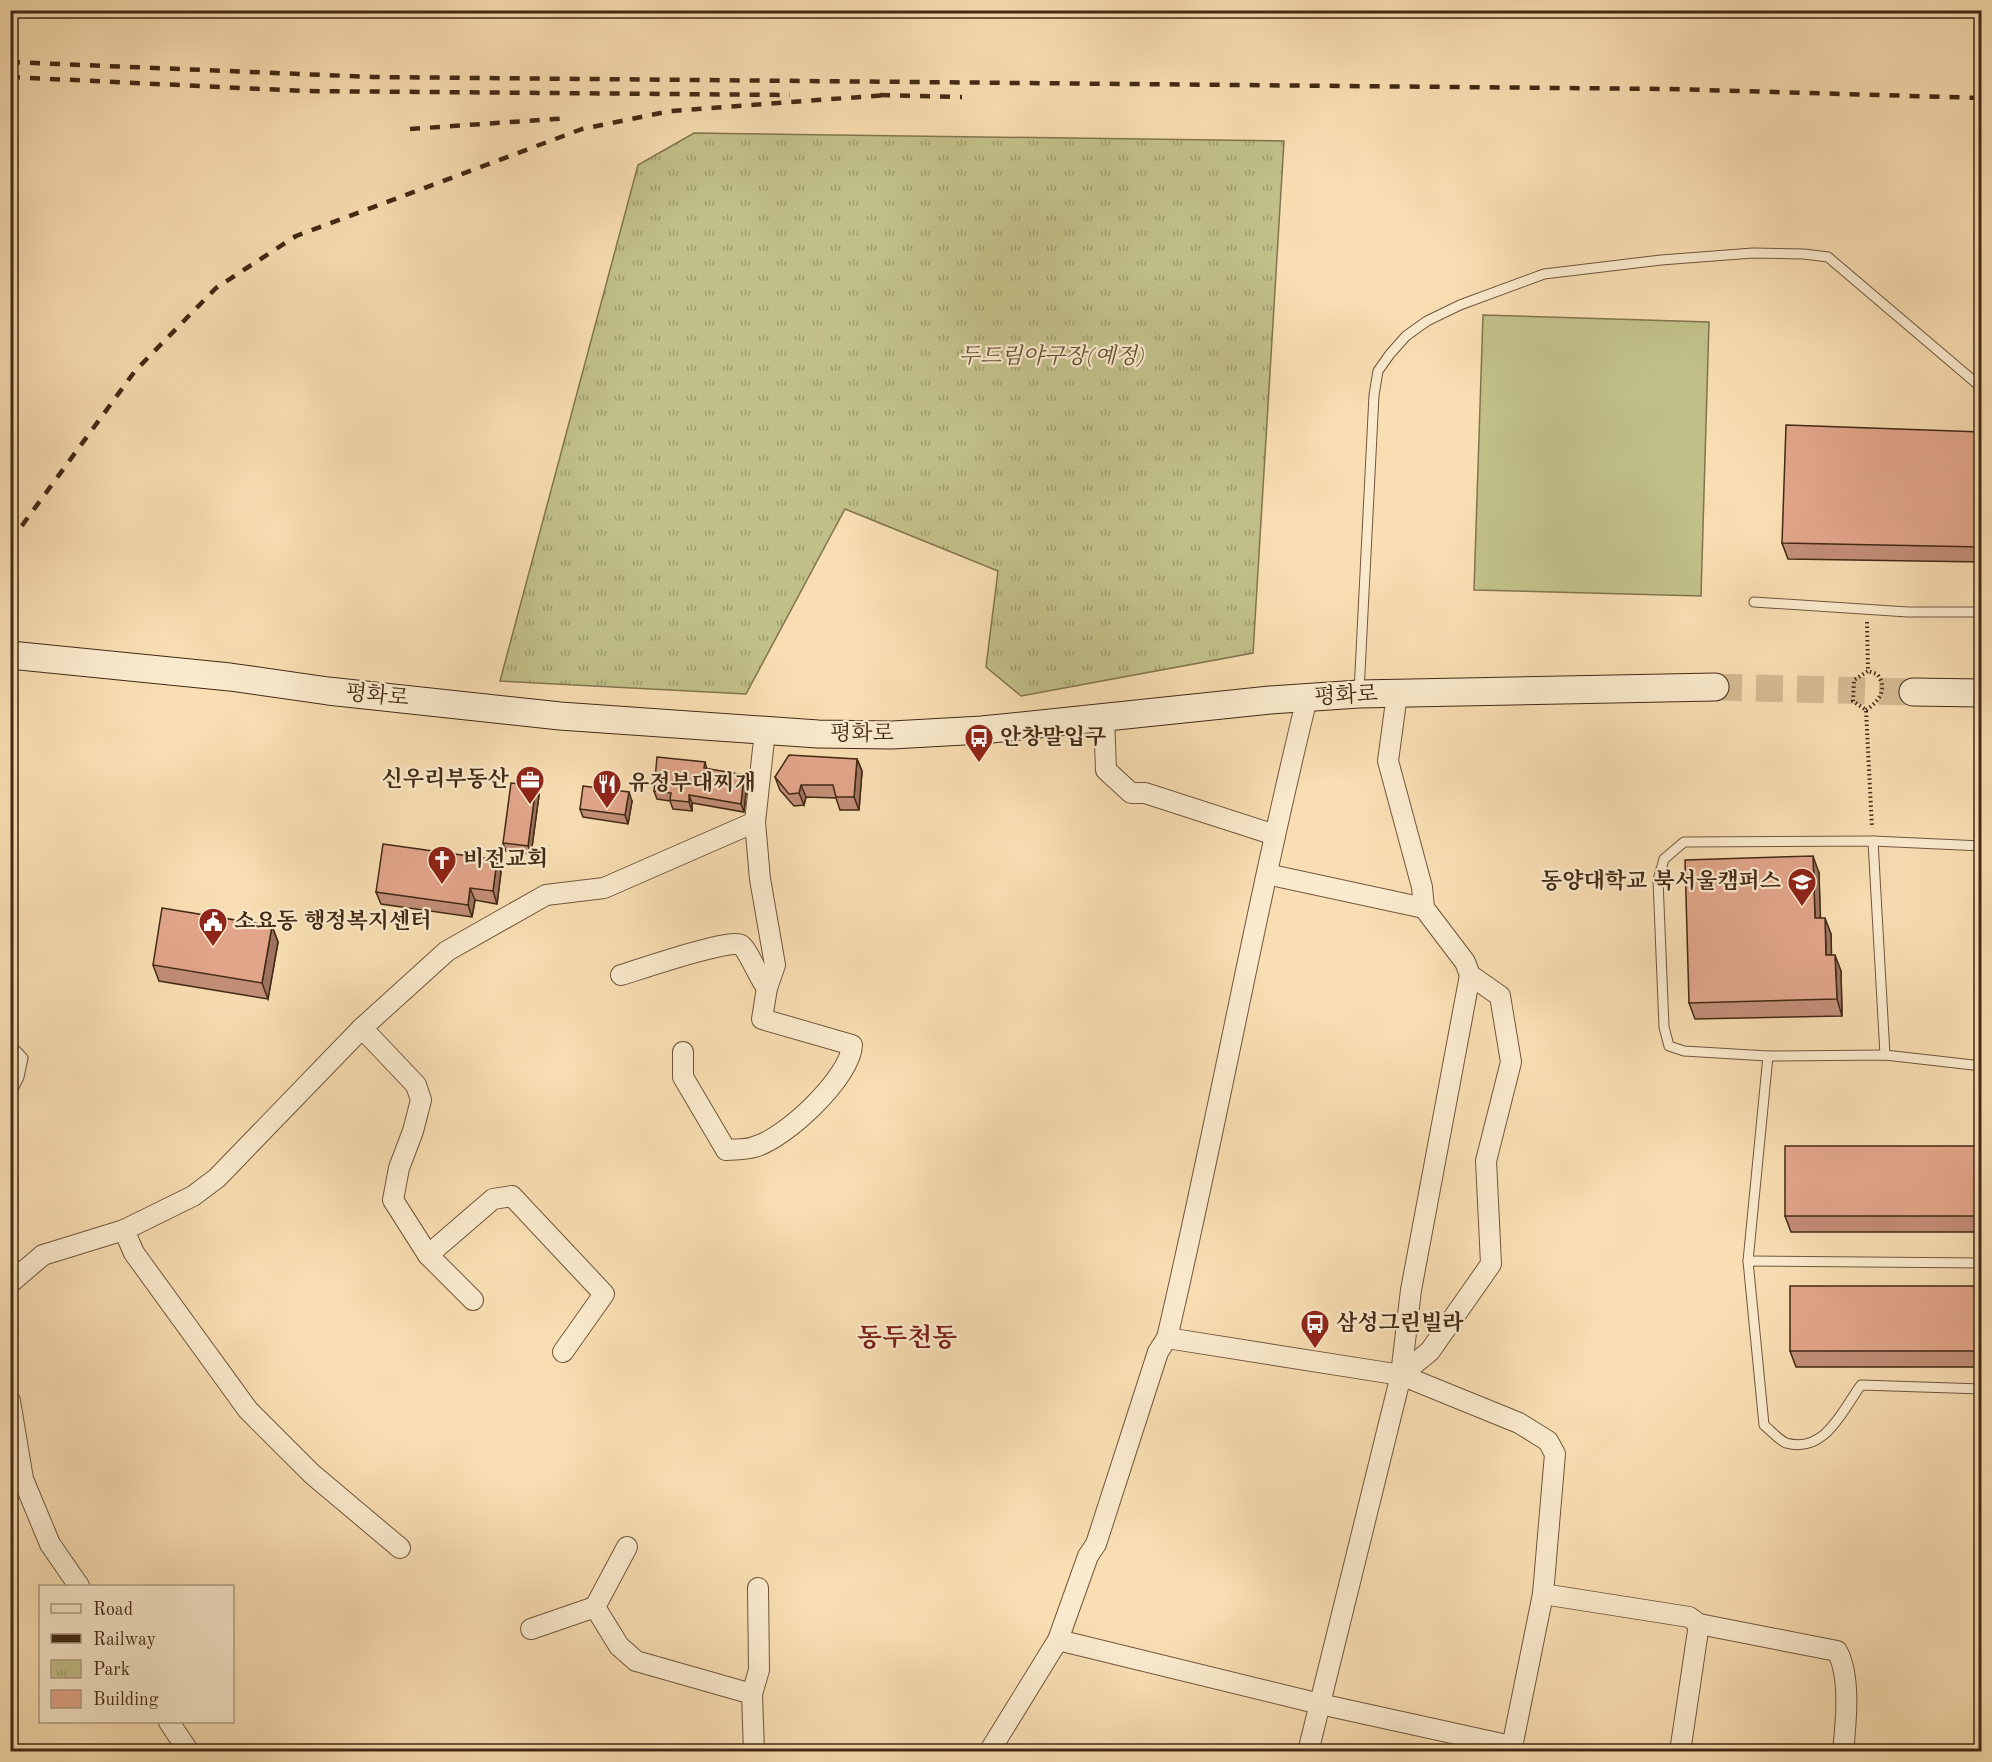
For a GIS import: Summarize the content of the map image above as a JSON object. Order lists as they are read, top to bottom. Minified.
{"streets":{"main road":["평화로"]},"districts":["동두천동"],"parks":["두드림야구장(예정)"],"places":{"bus stop":["안창말입구","삼성그린빌라"],"office":["신우리부동산"],"restaurant":["유정부대찌개"],"church":["비전교회"],"school or university":["동양대학교 북서울캠퍼스"],"public building":["소요동 행정복지센터"]},"legend":["Road","Railway","Park","Building"]}
